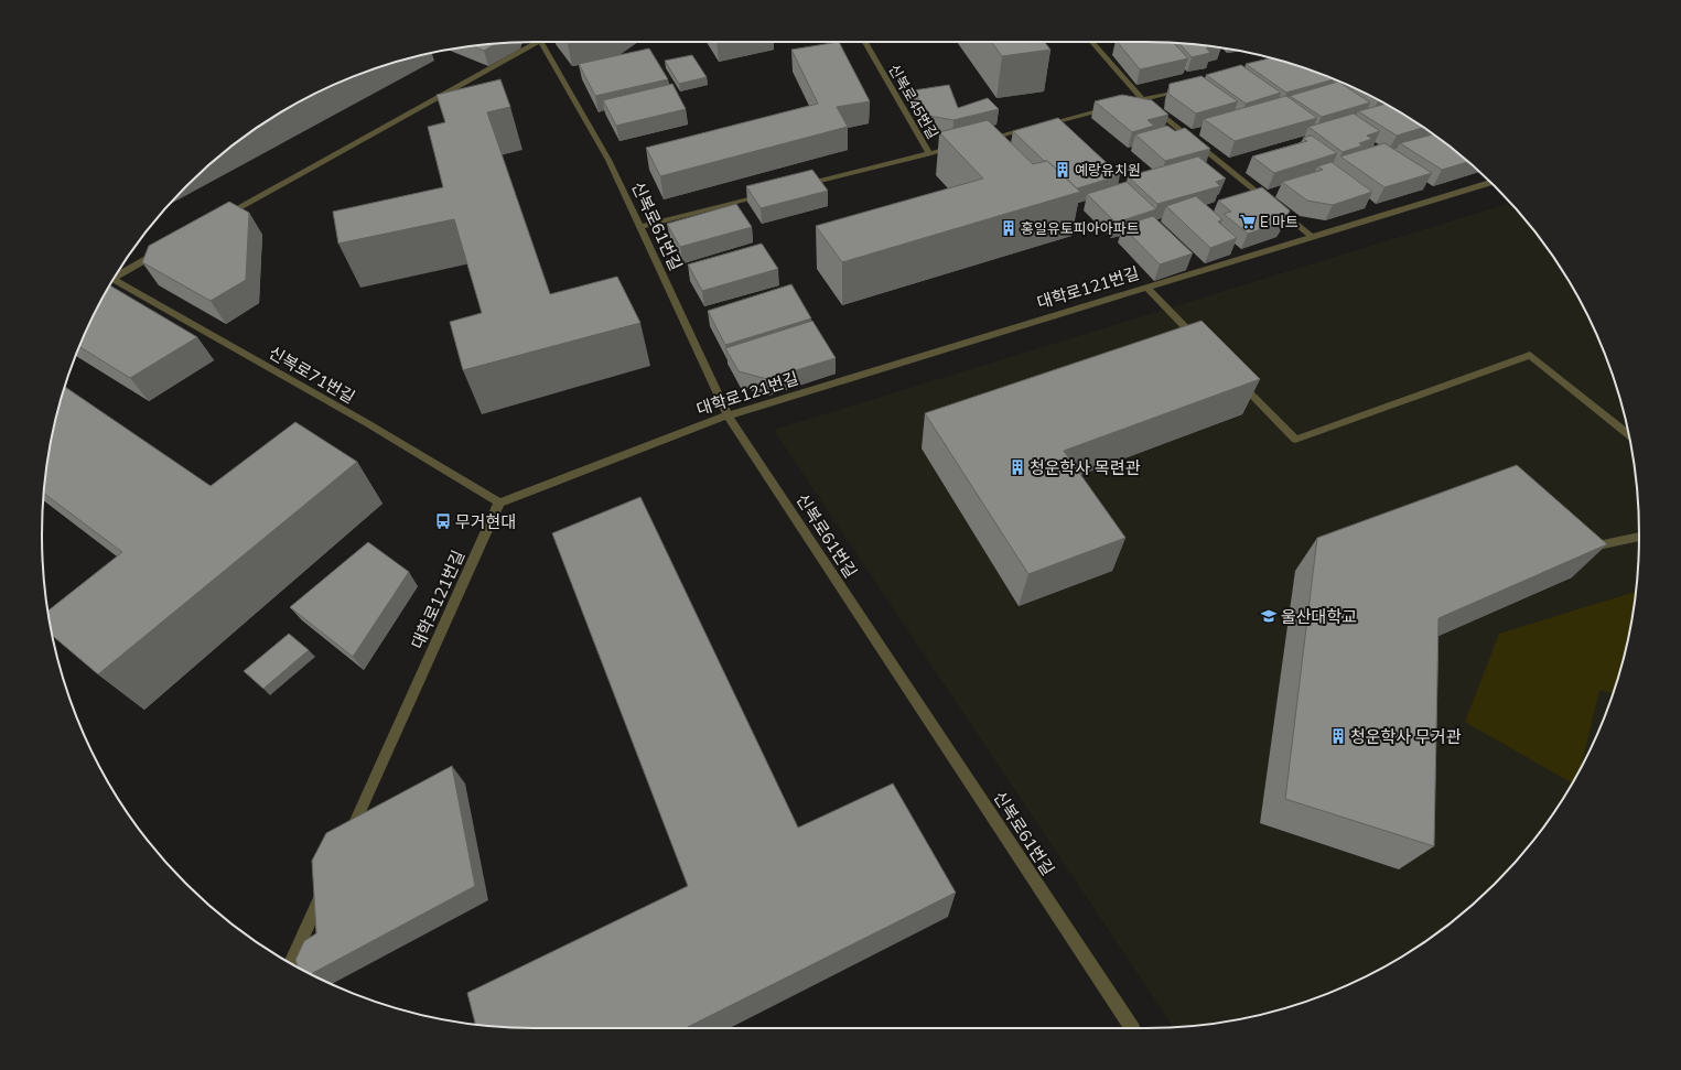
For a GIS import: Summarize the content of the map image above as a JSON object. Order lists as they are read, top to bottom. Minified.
{"streets":{"street":["신복로45번길","신복로61번길","대학로121번길","신복로71번길"]},"crossings":[["신복로61번길","대학로121번길"],["대학로121번길","신복로71번길"]],"places":{"building":["예랑유치원","홍일유토피아아파트","청운학사 목련관","청운학사 무거관"],"supermarket":["E 마트"],"bus stop":["무거현대"],"school or university":["울산대학교"]}}
